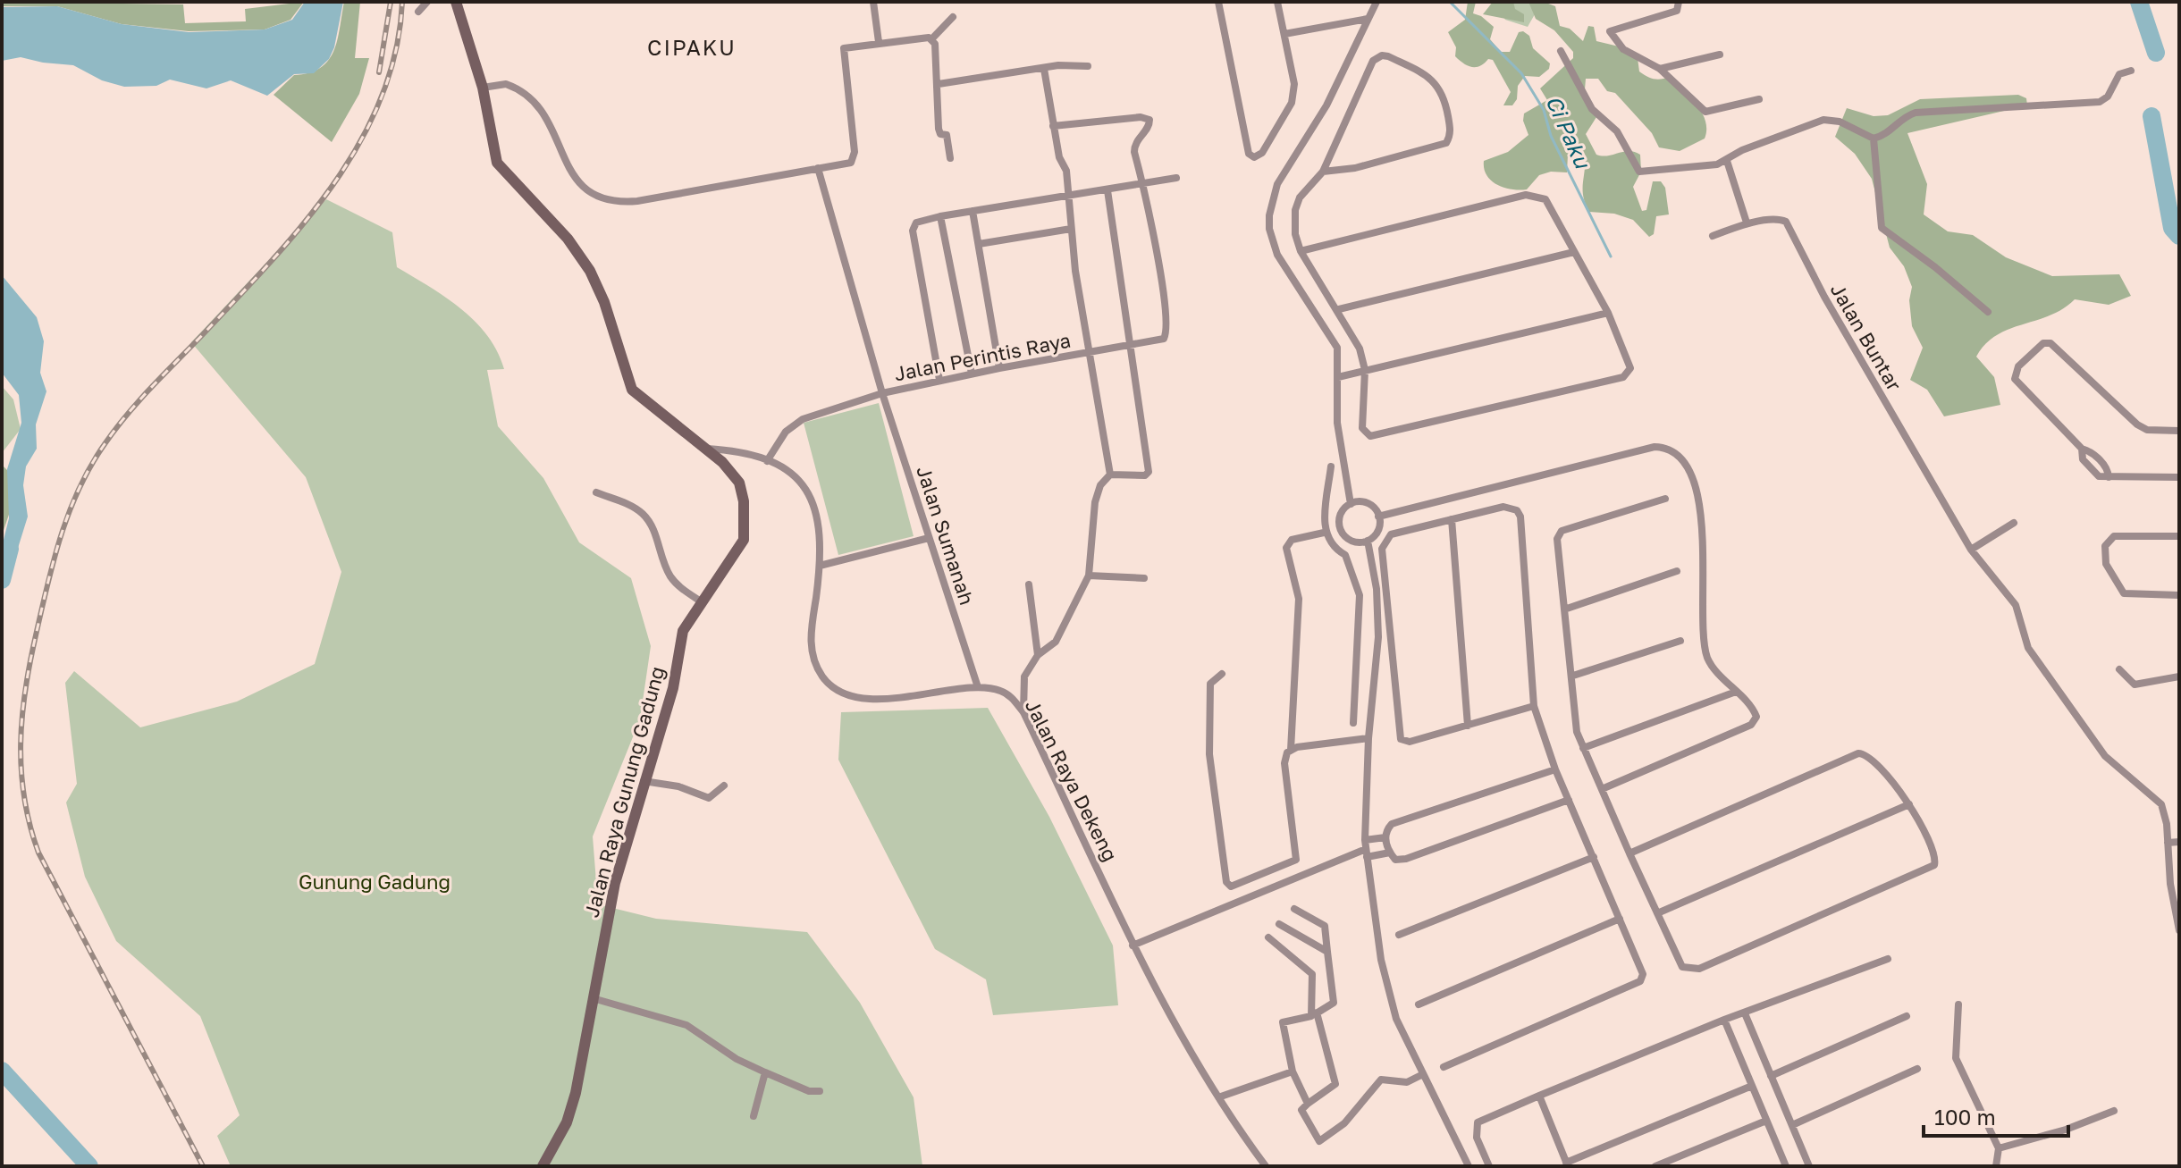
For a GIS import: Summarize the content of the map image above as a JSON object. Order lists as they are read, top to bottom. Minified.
{"streets":{"street":["Jalan Buntar","Jalan Perintis Raya","Jalan Sumanah","Jalan Raya Dekeng","Jalan Raya Gunung Gadung"]},"crossings":[["Jalan Perintis Raya","Jalan Sumanah"],["Jalan Perintis Raya","Jalan Raya Dekeng"],["Jalan Sumanah","Jalan Raya Dekeng"],["Jalan Raya Dekeng","Jalan Raya Gunung Gadung"]],"districts":["CIPAKU"],"water":["Ci Paku"],"parks":["Gunung Gadung"],"scale_bar":"100 m"}
